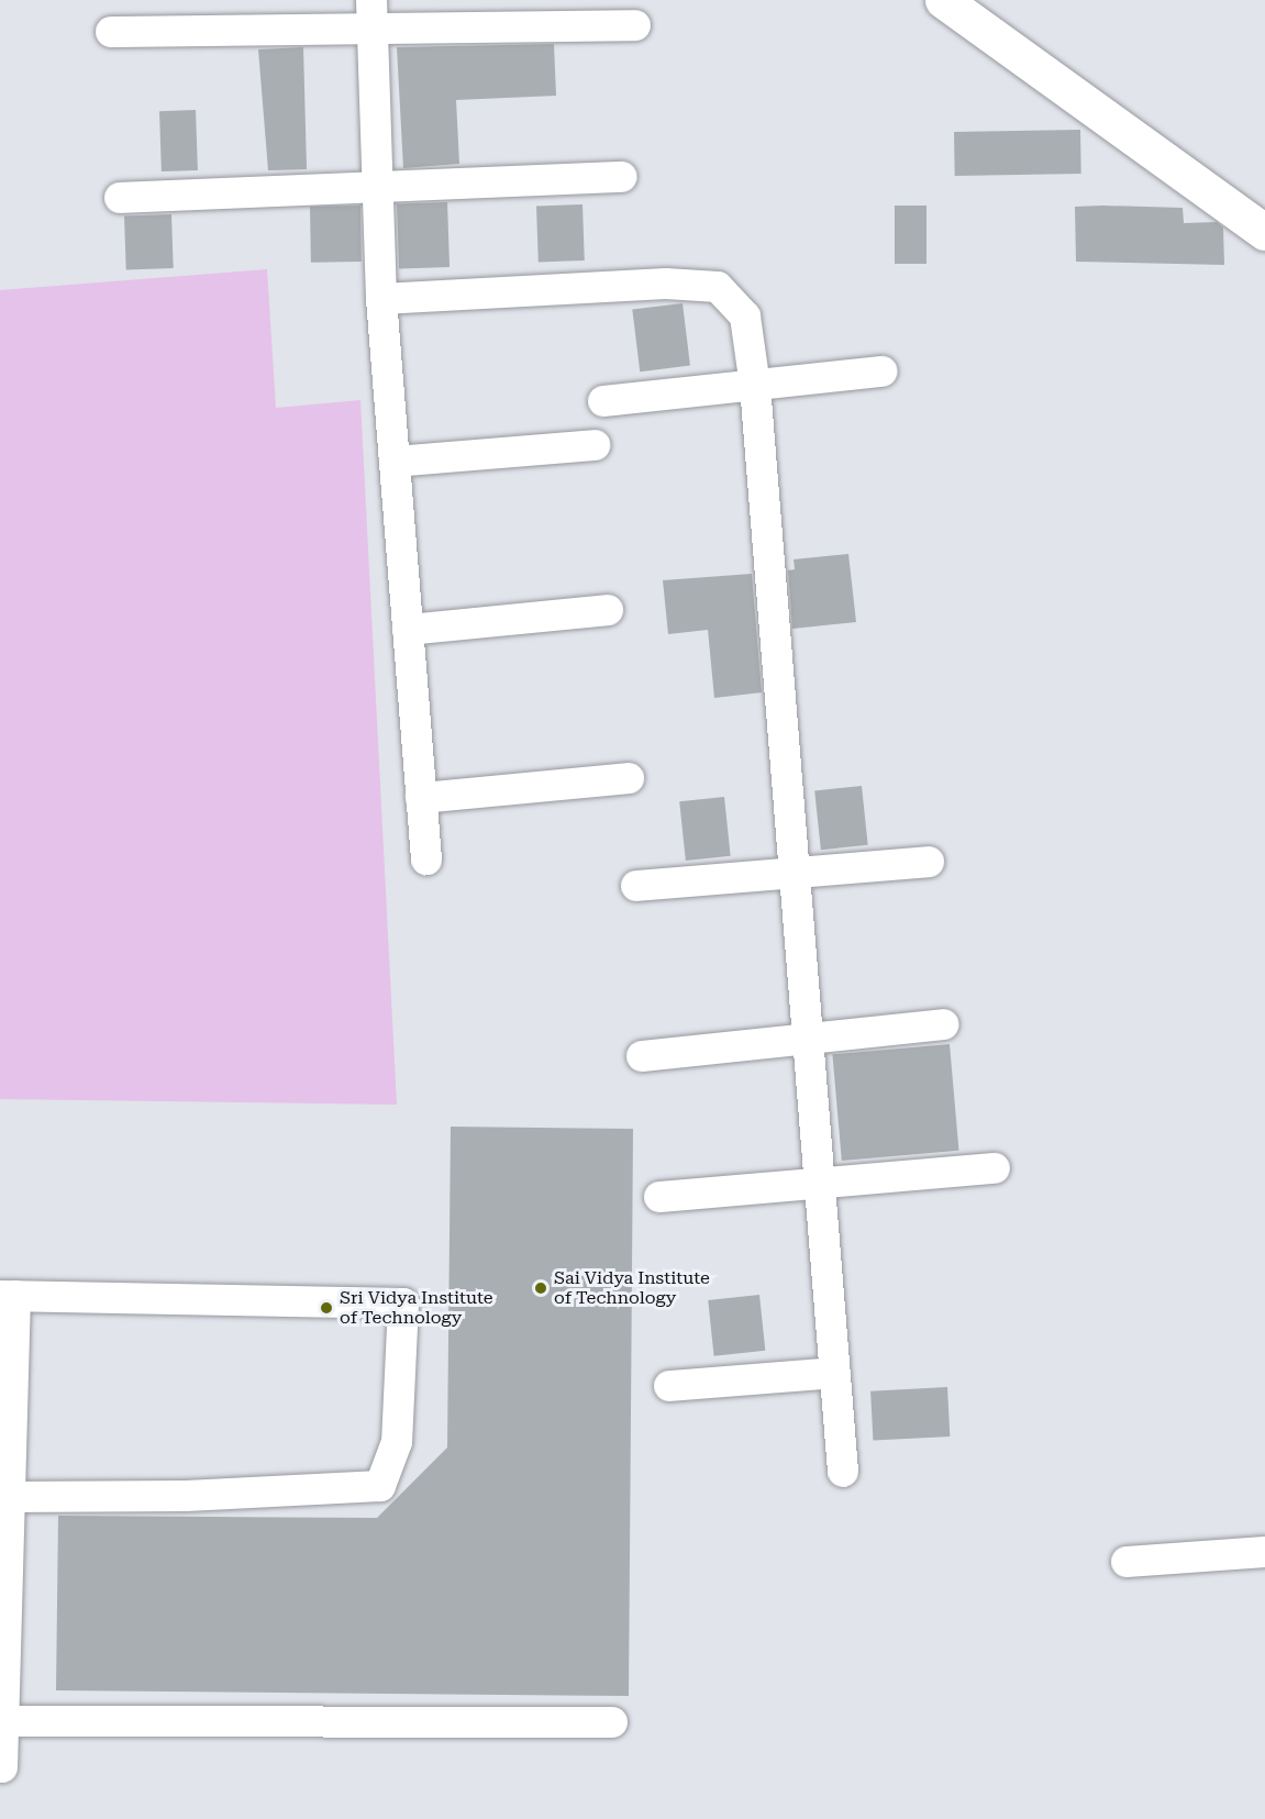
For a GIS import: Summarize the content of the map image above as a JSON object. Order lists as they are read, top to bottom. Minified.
{"places":["Sai Vidya Institute of Technology","Sri Vidya Institute of Technology"]}
